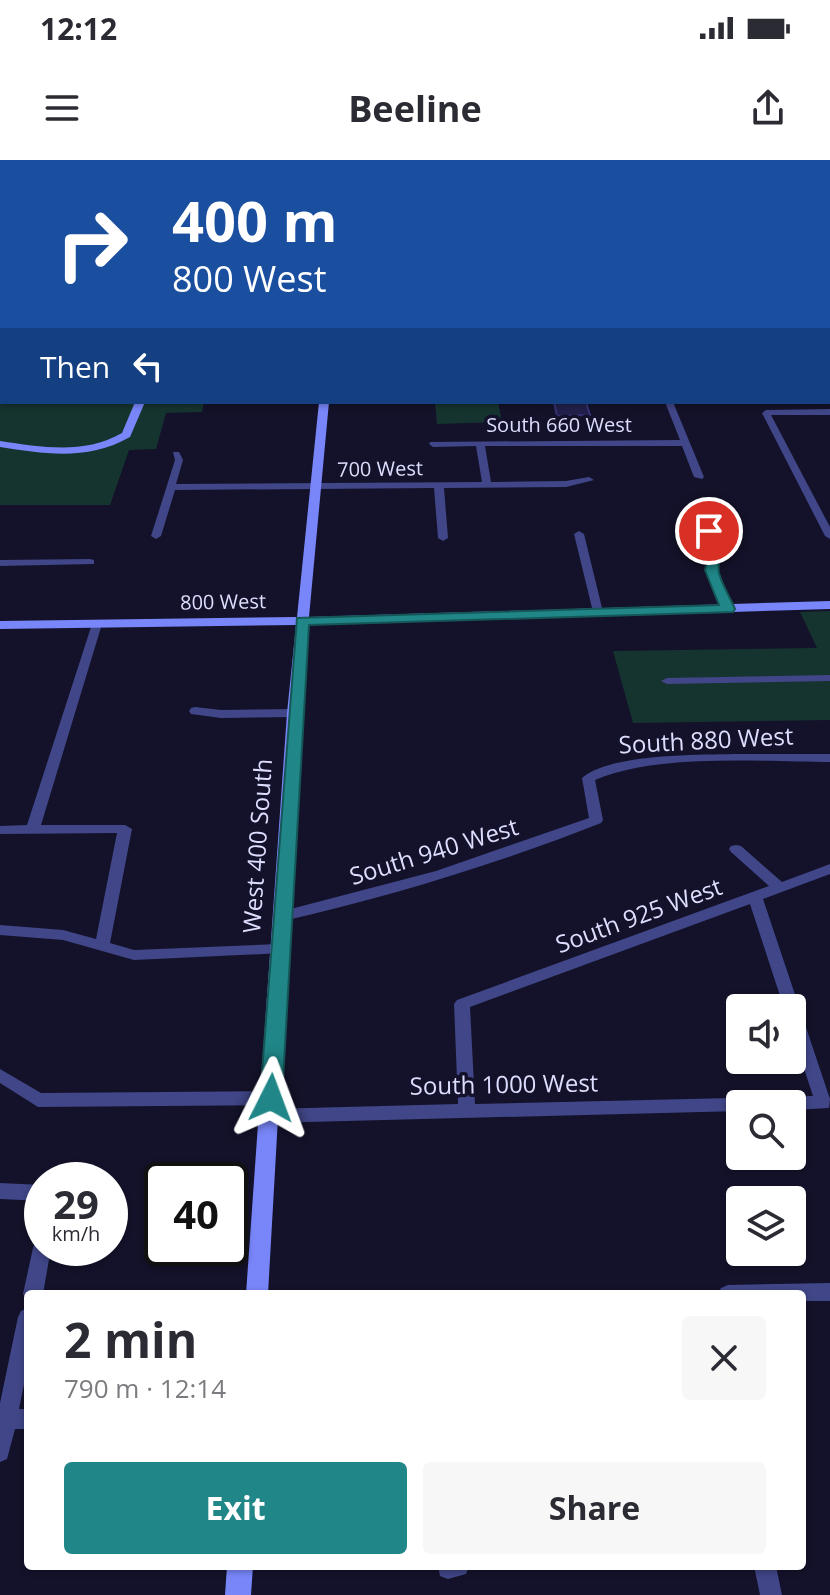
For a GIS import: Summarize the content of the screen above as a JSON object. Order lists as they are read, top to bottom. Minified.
{"streets":{"street":["South 660 West","700 West","800 West","South 880 West","West 400 South","South 940 West","South 925 West","South 1000 West"]},"crossings":[["700 West","West 400 South"],["800 West","West 400 South"],["South 880 West","South 940 West"],["West 400 South","South 940 West"],["West 400 South","South 1000 West"],["South 925 West","South 1000 West"]],"page":{"status":"12:12","header":"Beeline","turn":["400 m","800 West"],"then":"Then","speed":"29 km/h","limit":"40","heading":["2 min","790 m · 12:14"],"buttons":["Exit","Share"]}}
